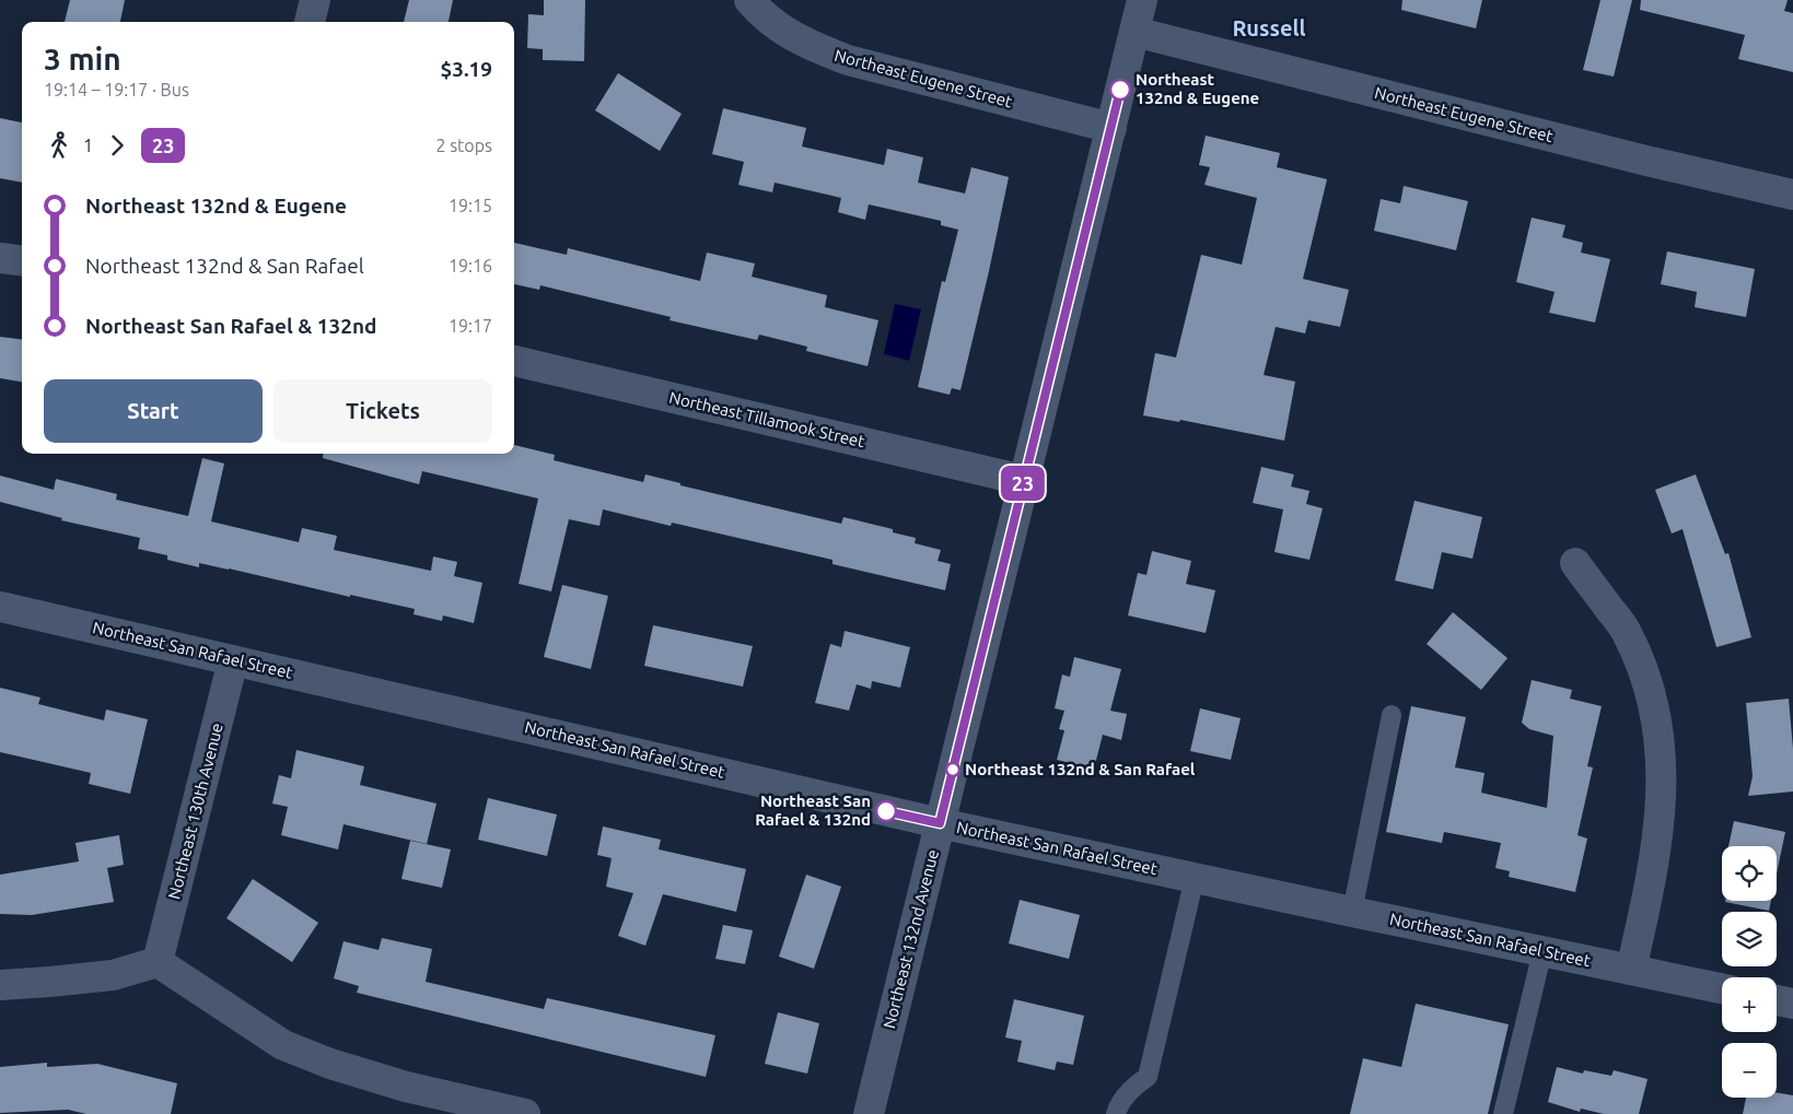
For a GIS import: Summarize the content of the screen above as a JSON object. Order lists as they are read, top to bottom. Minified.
{"streets":{"street":["Northeast Eugene Street","Northeast Tillamook Street","Northeast San Rafael Street","Northeast 130th Avenue","Northeast 132nd Avenue"]},"crossings":[["Northeast Eugene Street","Northeast 132nd Avenue"],["Northeast Tillamook Street","Northeast 132nd Avenue"],["Northeast San Rafael Street","Northeast 130th Avenue"],["Northeast San Rafael Street","Northeast 132nd Avenue"]],"districts":["Russell"],"places":["Northeast 132nd & Eugene","Northeast 132nd & San Rafael","Northeast San Rafael & 132nd"],"lines":["bus line 23"],"page":{"on_map":"23","heading":["3 min","19:14 – 19:17 · Bus","$3.19"],"legs":["1","23","2 stops"],"list":[{"name":"Northeast 132nd & Eugene","value":"19:15"},{"name":"Northeast 132nd & San Rafael","value":"19:16"},{"name":"Northeast San Rafael & 132nd","value":"19:17"}],"buttons":["Start","Tickets"],"map_buttons":["+","−"]}}
